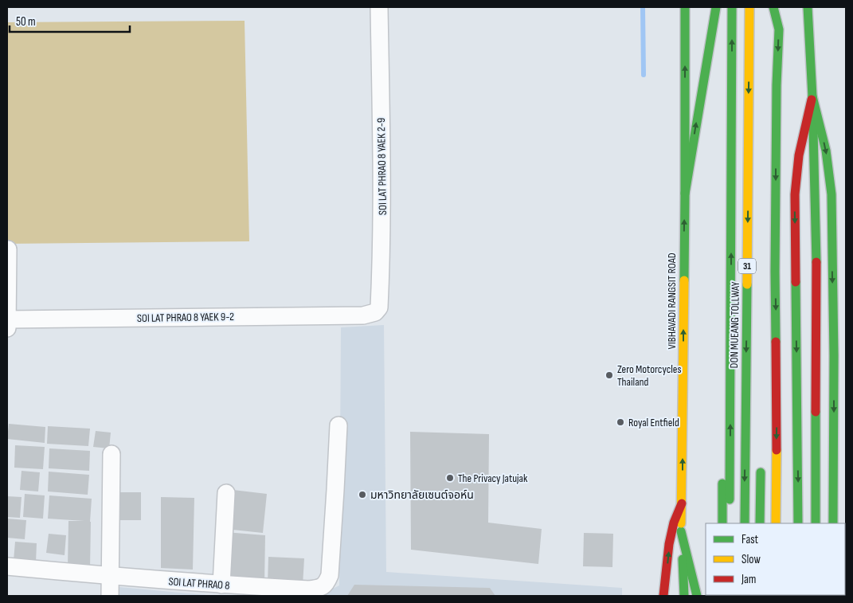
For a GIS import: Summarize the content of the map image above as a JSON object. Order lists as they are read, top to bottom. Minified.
{"streets":{"main road":["31","VIBHAVADI RANGSIT ROAD","DON MUEANG TOLLWAY"],"street":["SOI LAT PHRAO 8 YAEK 9-2","SOI LAT PHRAO 8"]},"places":["Zero Motorcycles Thailand","Royal Entfield","The Privacy Jatujak","มหาวิทยาลัยเซนต์จอห์น"],"legend":["Fast","Slow","Jam"],"scale_bar":"50 m"}
